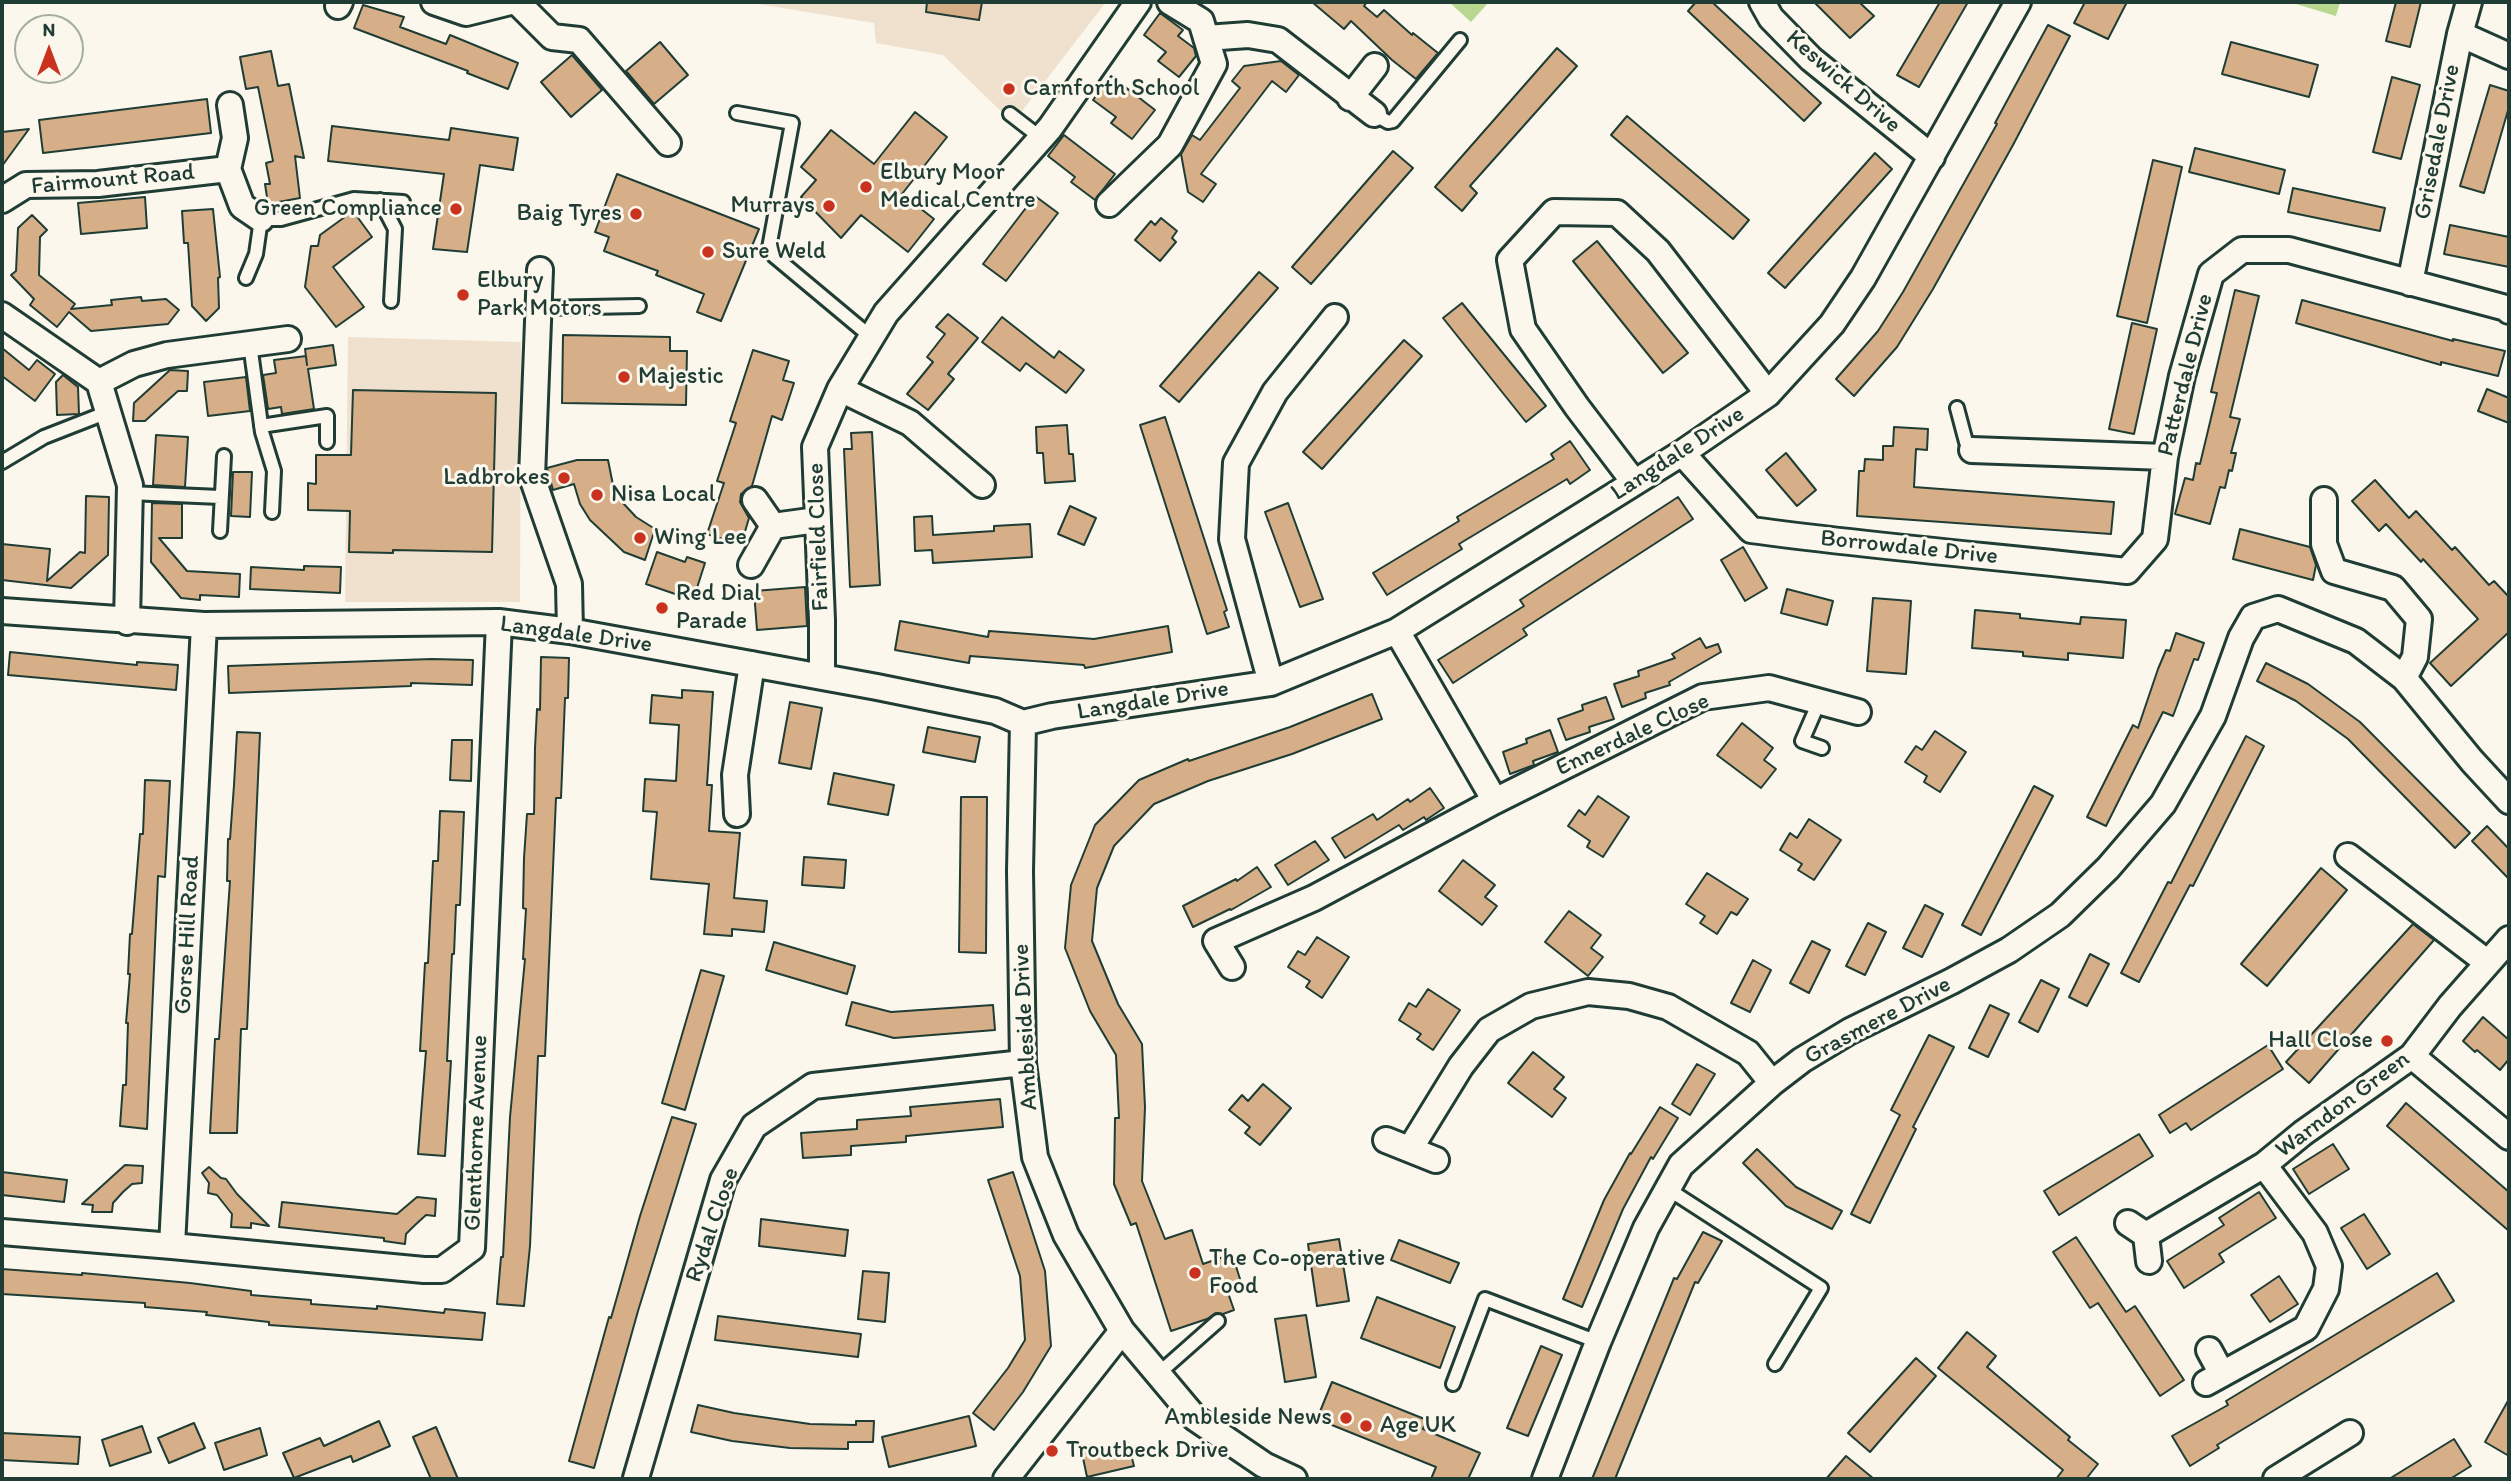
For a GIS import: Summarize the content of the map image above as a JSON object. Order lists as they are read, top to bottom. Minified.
{"streets":{"street":["Keswick Drive","Grisedale Drive","Fairmount Road","Patterdale Drive","Langdale Drive","Fairfield Close","Borrowdale Drive","Ennerdale Close","Gorse Hill Road","Grasmere Drive","Ambleside Drive","Warndon Green","Glenthorne Avenue","Rydal Close"]},"crossings":[["Keswick Drive","Langdale Drive"],["Grisedale Drive","Patterdale Drive"],["Patterdale Drive","Borrowdale Drive"],["Langdale Drive","Fairfield Close"],["Langdale Drive","Borrowdale Drive"],["Langdale Drive","Gorse Hill Road"],["Langdale Drive","Ambleside Drive"],["Langdale Drive","Glenthorne Avenue"],["Gorse Hill Road","Glenthorne Avenue"],["Ambleside Drive","Rydal Close"]],"places":["Carnforth School","Elbury Moor Medical Centre","Murrays","Green Compliance","Baig Tyres","Sure Weld","Elbury Park Motors","Majestic","Ladbrokes","Nisa Local","Wing Lee","Red Dial Parade","Hall Close","The Co-operative Food","Ambleside News","Age UK","Troutbeck Drive"],"north":"top"}
